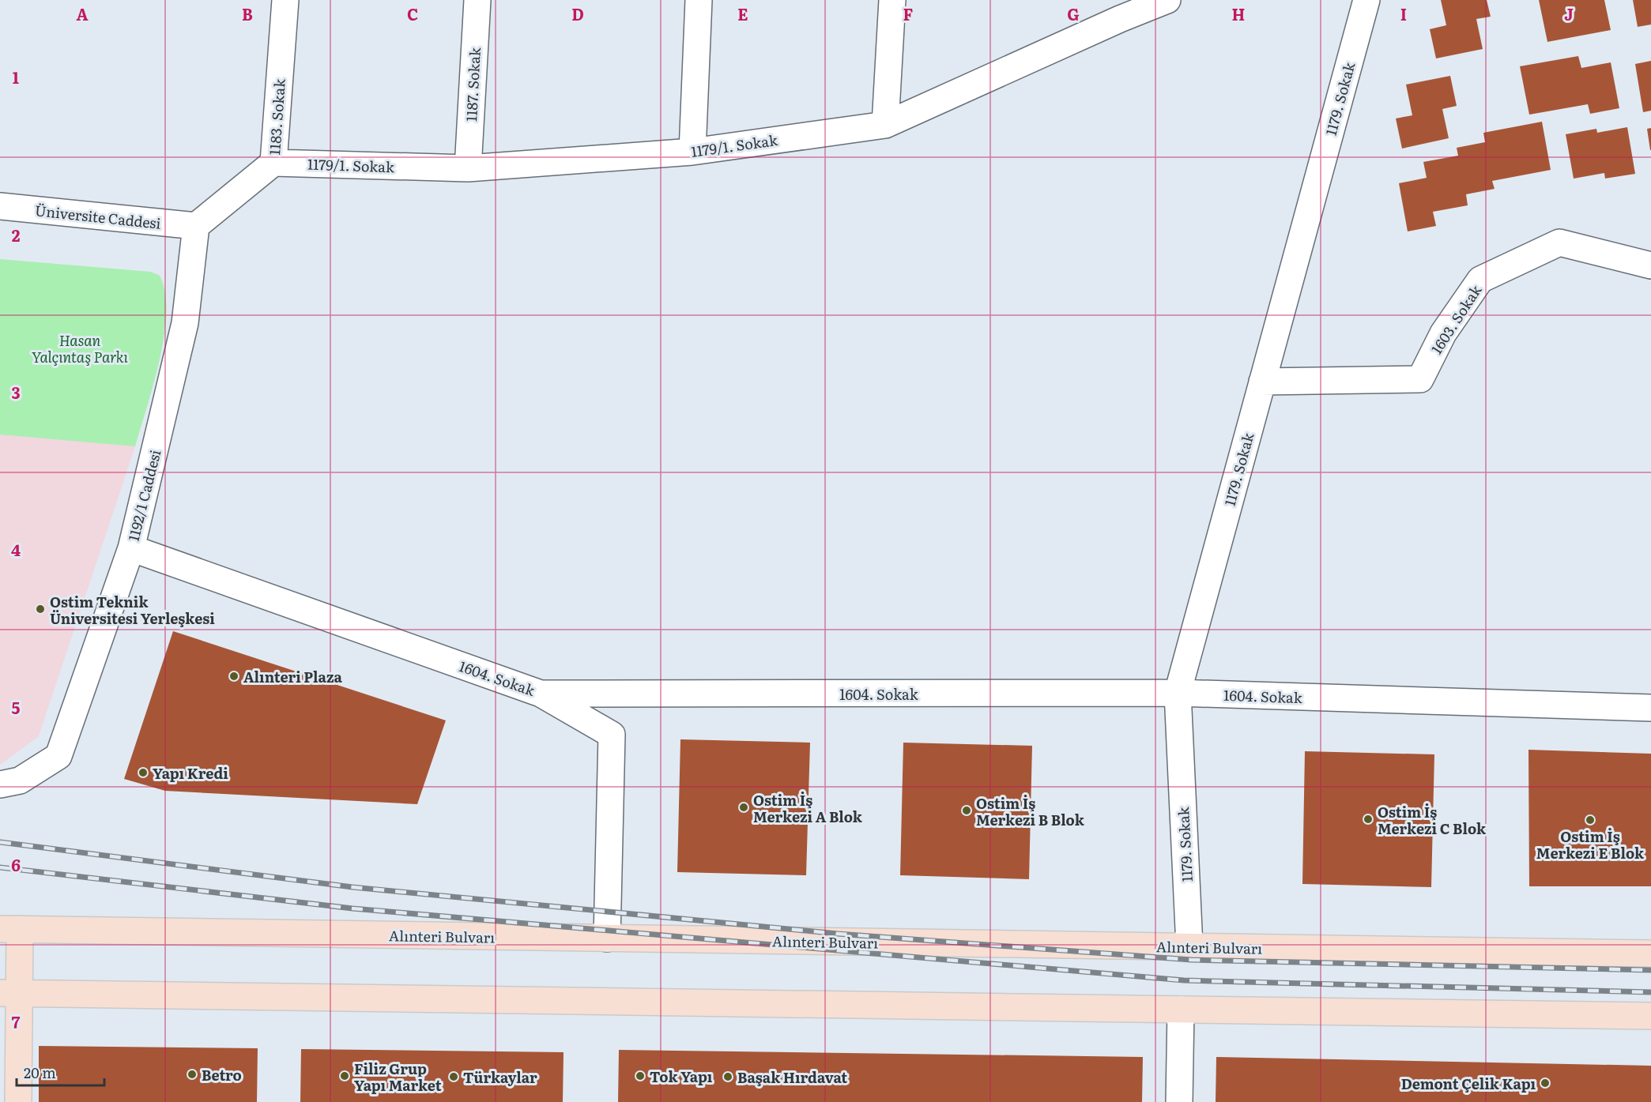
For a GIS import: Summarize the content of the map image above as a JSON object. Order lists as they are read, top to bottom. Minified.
{"streets":{"main road":["Alınteri Bulvarı"],"street":["1187. Sokak","1179. Sokak","1183. Sokak","1179/1. Sokak","Üniversite Caddesi","1603. Sokak","1192/1 Caddesi","1604. Sokak"]},"crossings":[["1187. Sokak","1179/1. Sokak"],["1179. Sokak","1603. Sokak"],["1179. Sokak","1604. Sokak"],["1179. Sokak","Alınteri Bulvarı"],["1183. Sokak","1179/1. Sokak"],["1183. Sokak","Üniversite Caddesi"],["1183. Sokak","1192/1 Caddesi"],["Üniversite Caddesi","1192/1 Caddesi"],["1192/1 Caddesi","1604. Sokak"]],"parks":["Hasan Yalçıntaş Parkı"],"places":["Ostim Teknik Üniversitesi Yerleşkesi","Alınteri Plaza","Yapı Kredi","Ostim İş Merkezi A Blok","Ostim İş Merkezi B Blok","Ostim İş Merkezi C Blok","Ostim İş Merkezi E Blok","Betro","Filiz Grup Yapı Market","Tok Yapı","Türkaylar","Başak Hırdavat","Demont Çelik Kapı"],"scale_bar":"20 m","grid":{"columns":["A","B","C","D","E","F","G","H","I","J"],"rows":["1","2","3","4","5","6","7"]}}
